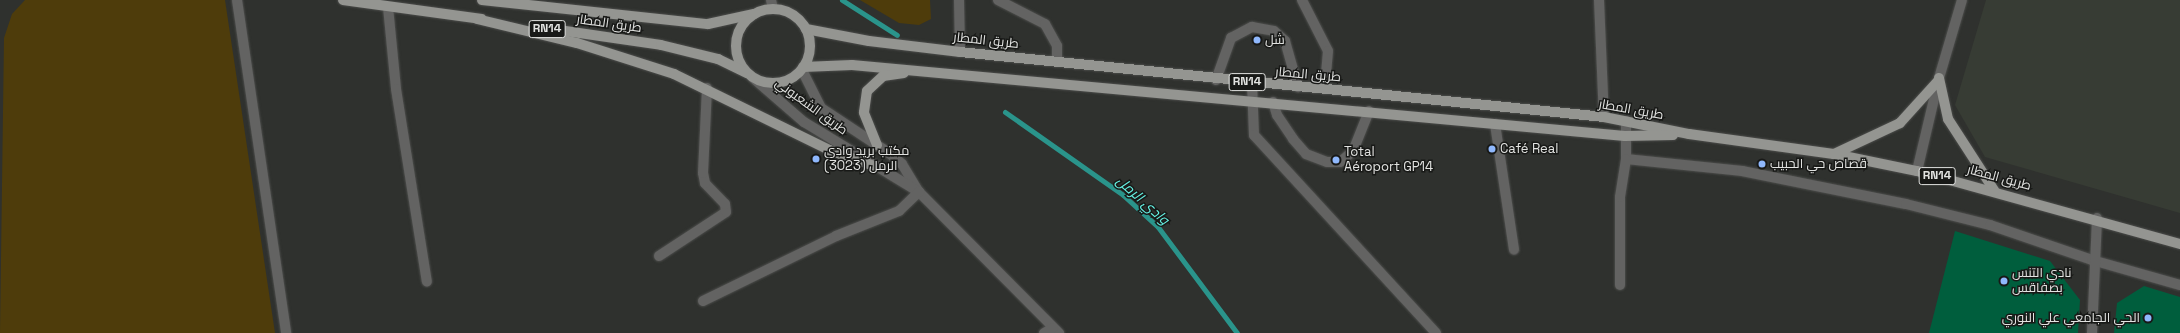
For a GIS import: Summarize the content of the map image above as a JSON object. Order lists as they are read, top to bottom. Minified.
{"streets":{"main road":["طريق المطار","RN14"],"street":["طريق الشعبوني"]},"crossings":[["طريق المطار","RN14"],["طريق المطار","طريق الشعبوني"],["RN14","طريق الشعبوني"]],"water":["وادي الرمل"],"places":["شل","Café Real","مكتب بريد وادي الرمل (3023)","Total Aéroport GP14","قصاص حي الحبيب","نادي التنس بصفاقس","الحي الجامعي علي النوري"]}
